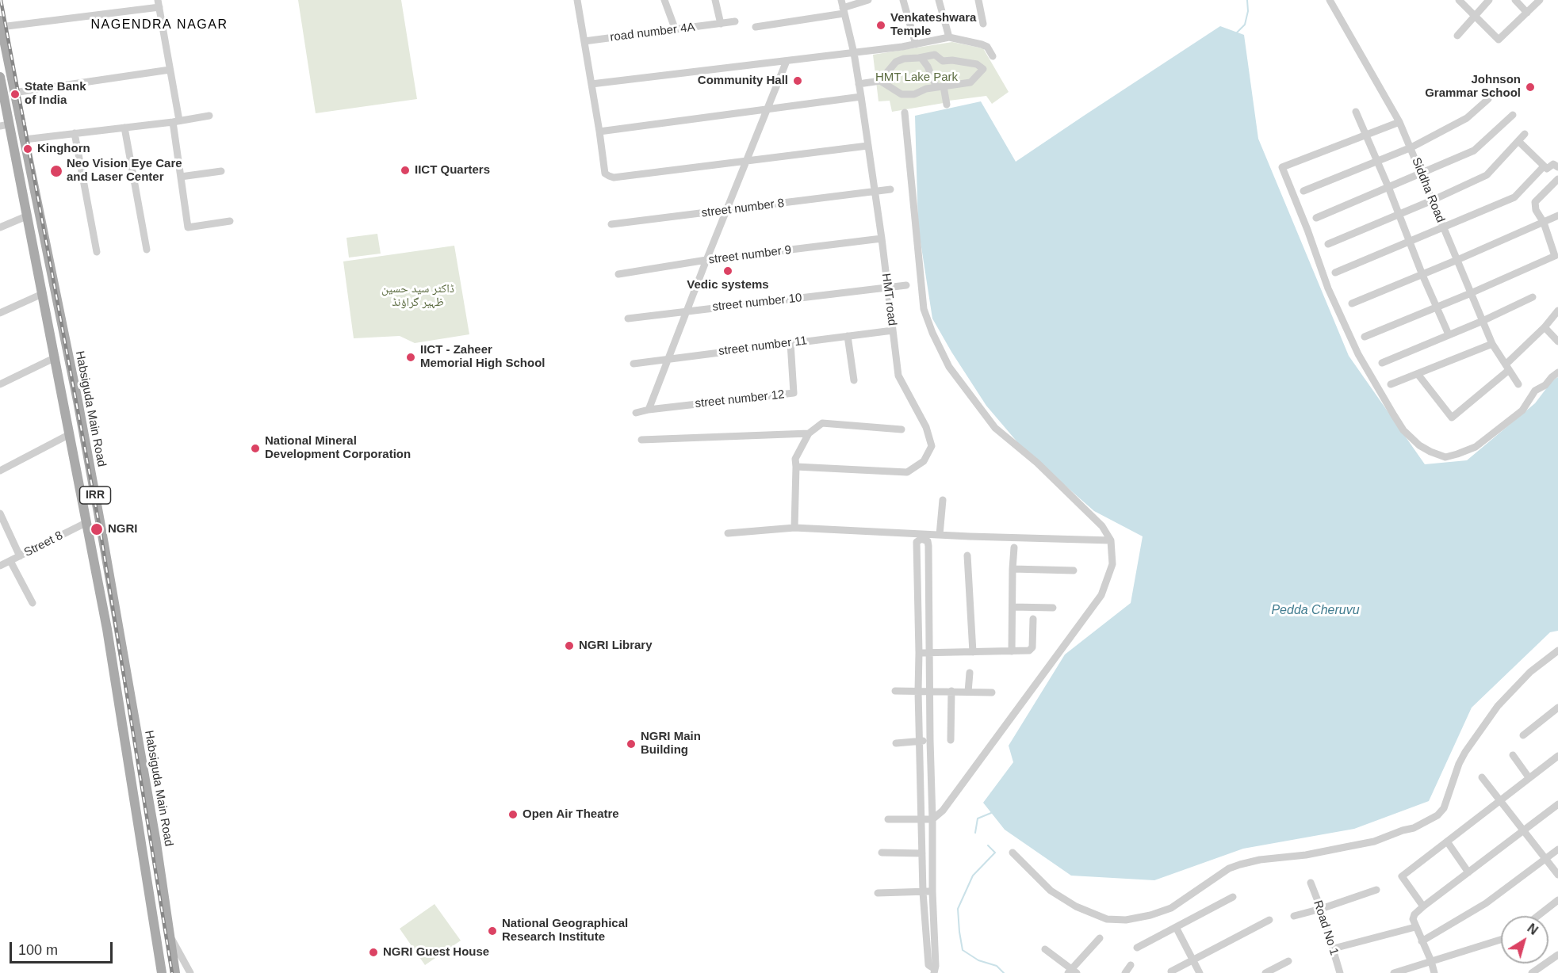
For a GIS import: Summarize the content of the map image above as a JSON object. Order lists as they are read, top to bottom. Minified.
{"streets":{"main road":["Habsiguda Main Road","IRR"],"street":["road number 4A","Siddha Road","street number 8","street number 9","HMT road","street number 10","street number 11","street number 12","Street 8","Road No 1"]},"crossings":[["street number 8","HMT road"],["street number 9","HMT road"],["HMT road","street number 10"],["HMT road","street number 11"],["street number 11","street number 12"],["Habsiguda Main Road","Street 8"]],"districts":["NAGENDRA NAGAR"],"water":["Pedda Cheruvu"],"parks":["HMT Lake Park","ڈاکٹر سید حسین ظہیر گراؤنڈ"],"places":["Venkateshwara Temple","Community Hall","Johnson Grammar School","State Bank of India","Kinghorn","IICT Quarters","Neo Vision Eye Care and Laser Center","Vedic systems","IICT - Zaheer Memorial High School","National Mineral Development Corporation","NGRI","NGRI Library","NGRI Main Building","Open Air Theatre","National Geographical Research Institute","NGRI Guest House"],"scale_bar":"100 m","north":"top right"}
